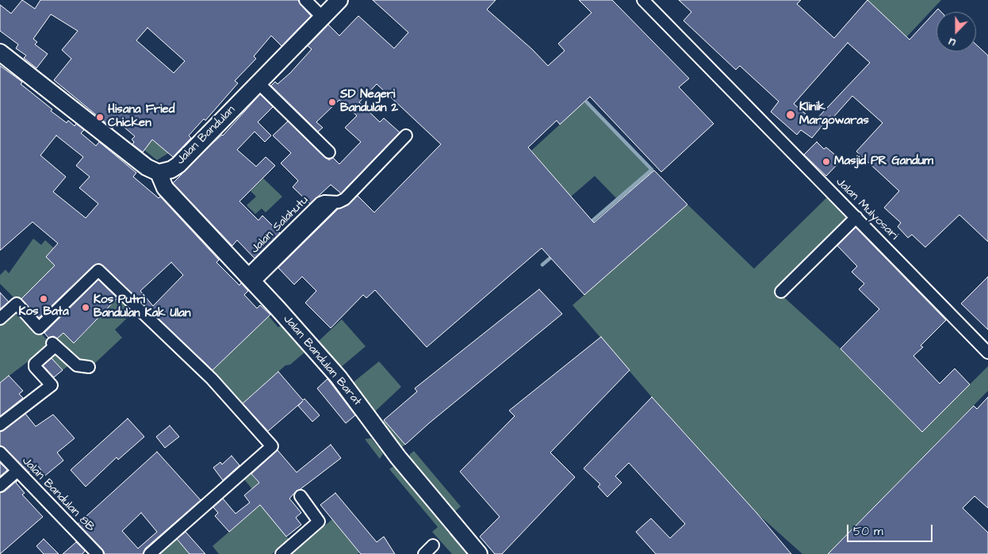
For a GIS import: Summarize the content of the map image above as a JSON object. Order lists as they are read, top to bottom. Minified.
{"streets":{"street":["Jalan Bandulan","Jalan Mulyosari","Jalan Salahutu","Jalan Bandulan Barat","Jalan Bandulan 8B"]},"crossings":[["Jalan Bandulan","Jalan Bandulan Barat"],["Jalan Salahutu","Jalan Bandulan Barat"]],"places":["SD Negeri Bandulan 2","Klinik Margowaras","Hisana Fried Chicken","Masjid PR Gandum","Kos Bata","Kos Putri Bandulan Kak Ulan"],"scale_bar":"50 m","north":"bottom"}
